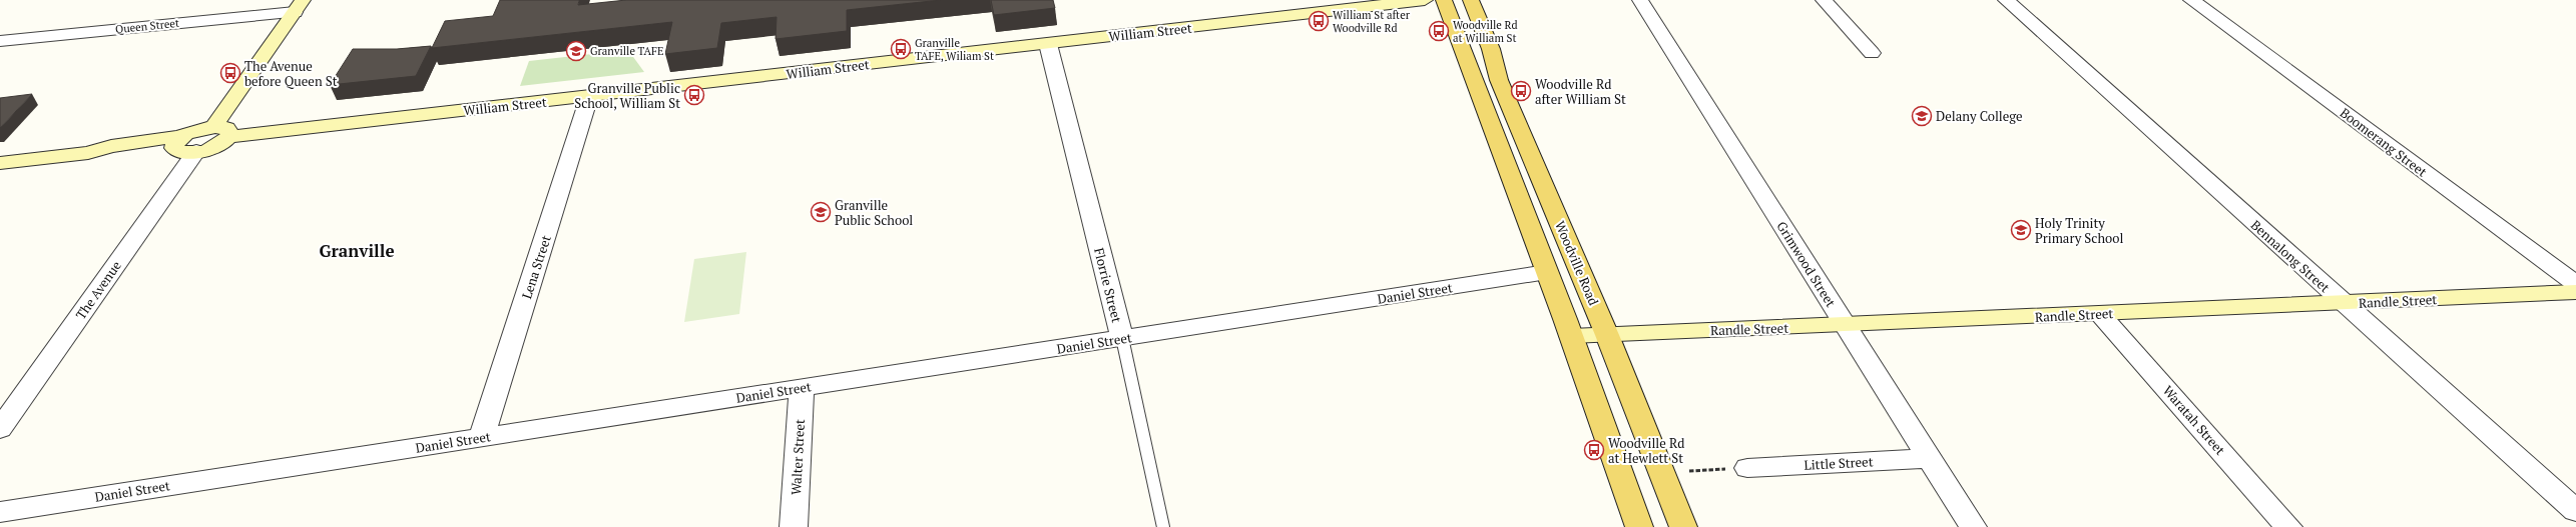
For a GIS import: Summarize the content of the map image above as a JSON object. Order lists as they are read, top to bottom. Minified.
{"streets":{"main road":["Woodville Road"],"street":["Queen Street","William Street","Boomerang Street","Bennalong Street","Grimwood Street","Lena Street","Florrie Street","The Avenue","Daniel Street","Randle Street","Waratah Street","Walter Street","Little Street"]},"crossings":[["William Street","Lena Street"],["William Street","Florrie Street"],["Bennalong Street","Randle Street"],["Woodville Road","Randle Street"],["Grimwood Street","Randle Street"],["Grimwood Street","Little Street"],["Lena Street","Daniel Street"],["Florrie Street","Daniel Street"],["Daniel Street","Walter Street"],["Randle Street","Waratah Street"]],"districts":["Granville"],"places":{"bus stop":["William St after Woodville Rd","Woodville Rd at William St","Granville TAFE, Wiliam St","The Avenue before Queen St","Woodville Rd after William St","Granville Public School, William St","Woodville Rd at Hewlett St"],"school or university":["Granville TAFE","Delany College","Granville Public School","Holy Trinity Primary School"]}}
